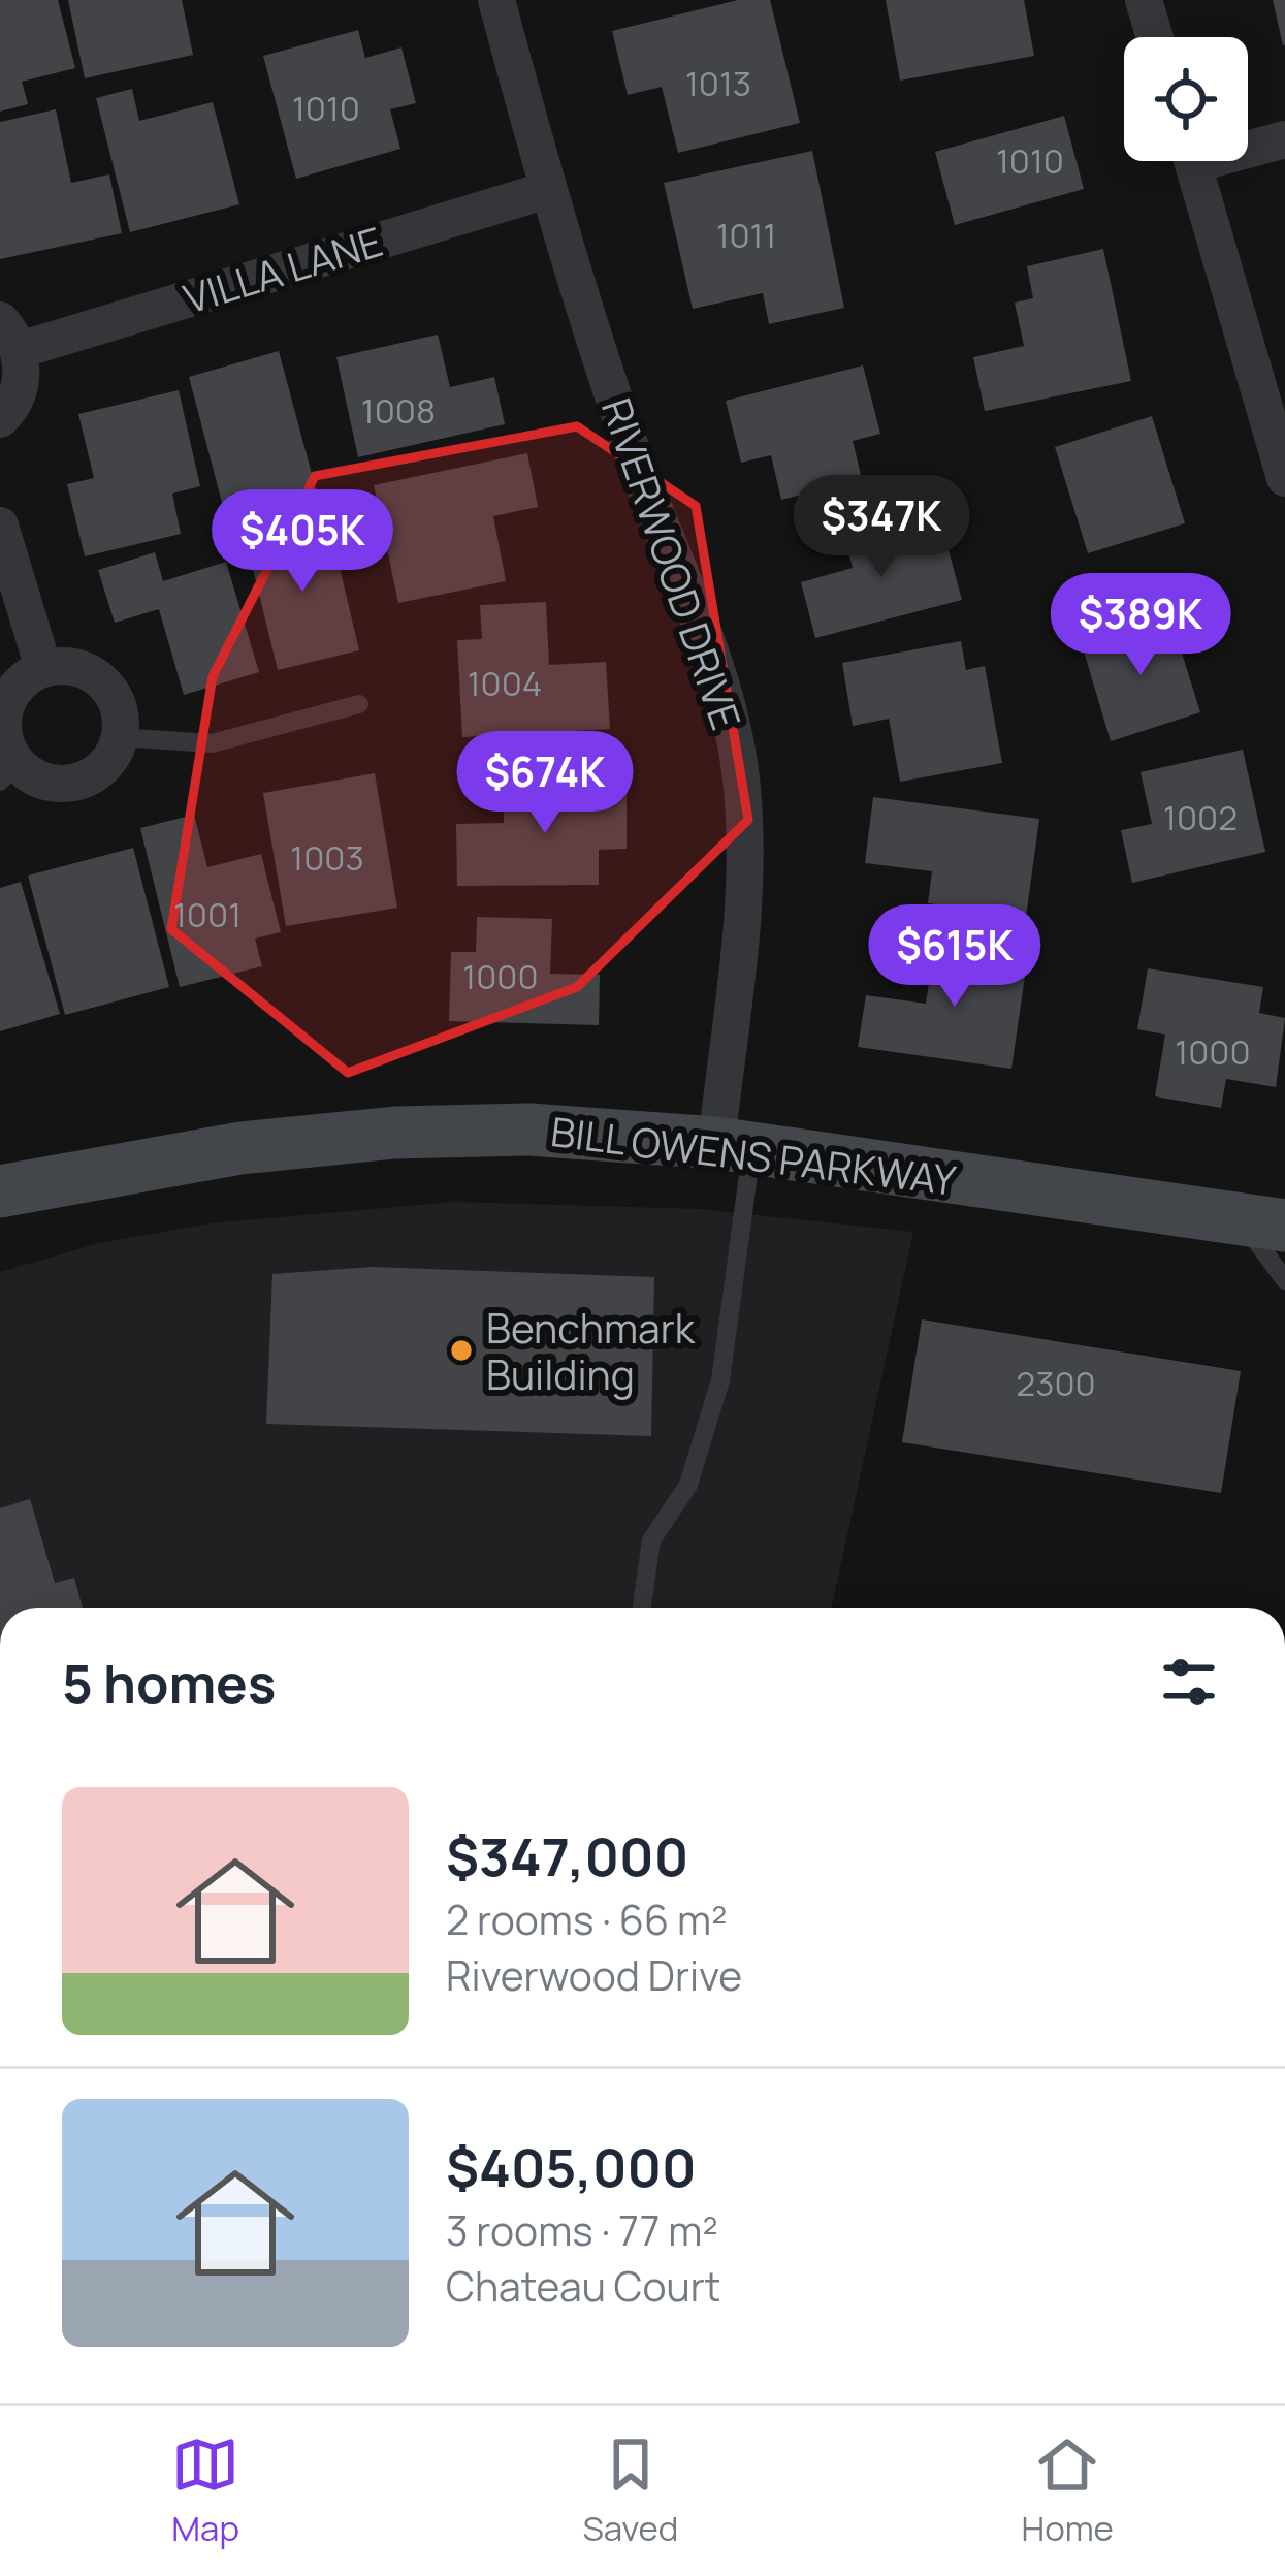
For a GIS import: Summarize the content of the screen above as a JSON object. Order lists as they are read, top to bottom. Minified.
{"streets":{"main road":["BILL OWENS PARKWAY"],"street":["VILLA LANE","RIVERWOOD DRIVE"]},"crossings":[["VILLA LANE","RIVERWOOD DRIVE"],["RIVERWOOD DRIVE","BILL OWENS PARKWAY"]],"places":["Benchmark Building"],"house_numbers":["1013","1010","1010","1011","1008","1004","1002","1003","1001","1000","1000","2300"],"page":{"price":["$347K","$405K","$389K","$674K","$615K"],"heading":"5 homes","list":[{"name":"$347,000","note":"2 rooms · 66 m² · Riverwood Drive"},{"name":"$405,000","note":"3 rooms · 77 m² · Chateau Court"}],"tabs":["Map","Saved","Home"]}}
